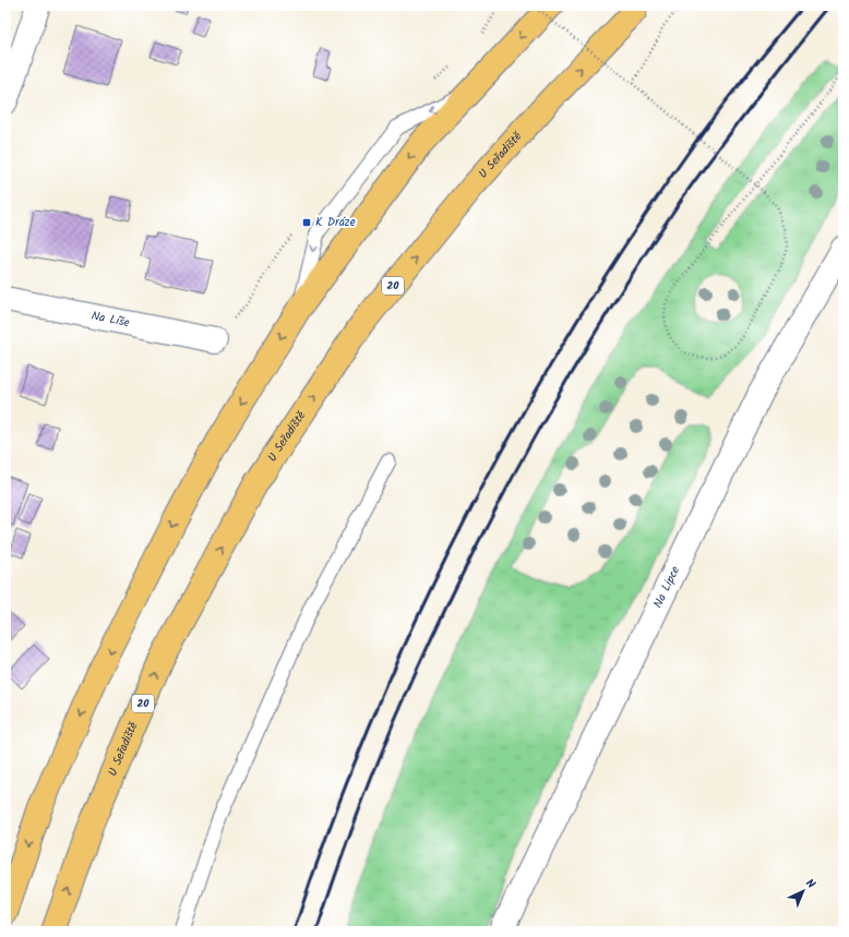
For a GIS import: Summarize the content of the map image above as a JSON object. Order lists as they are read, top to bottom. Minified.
{"streets":{"highway":["U Seřadiště","20"],"street":["Na Líše","Na Lipce"]},"places":{"transit":["K Dráze"]},"north":"top right"}
